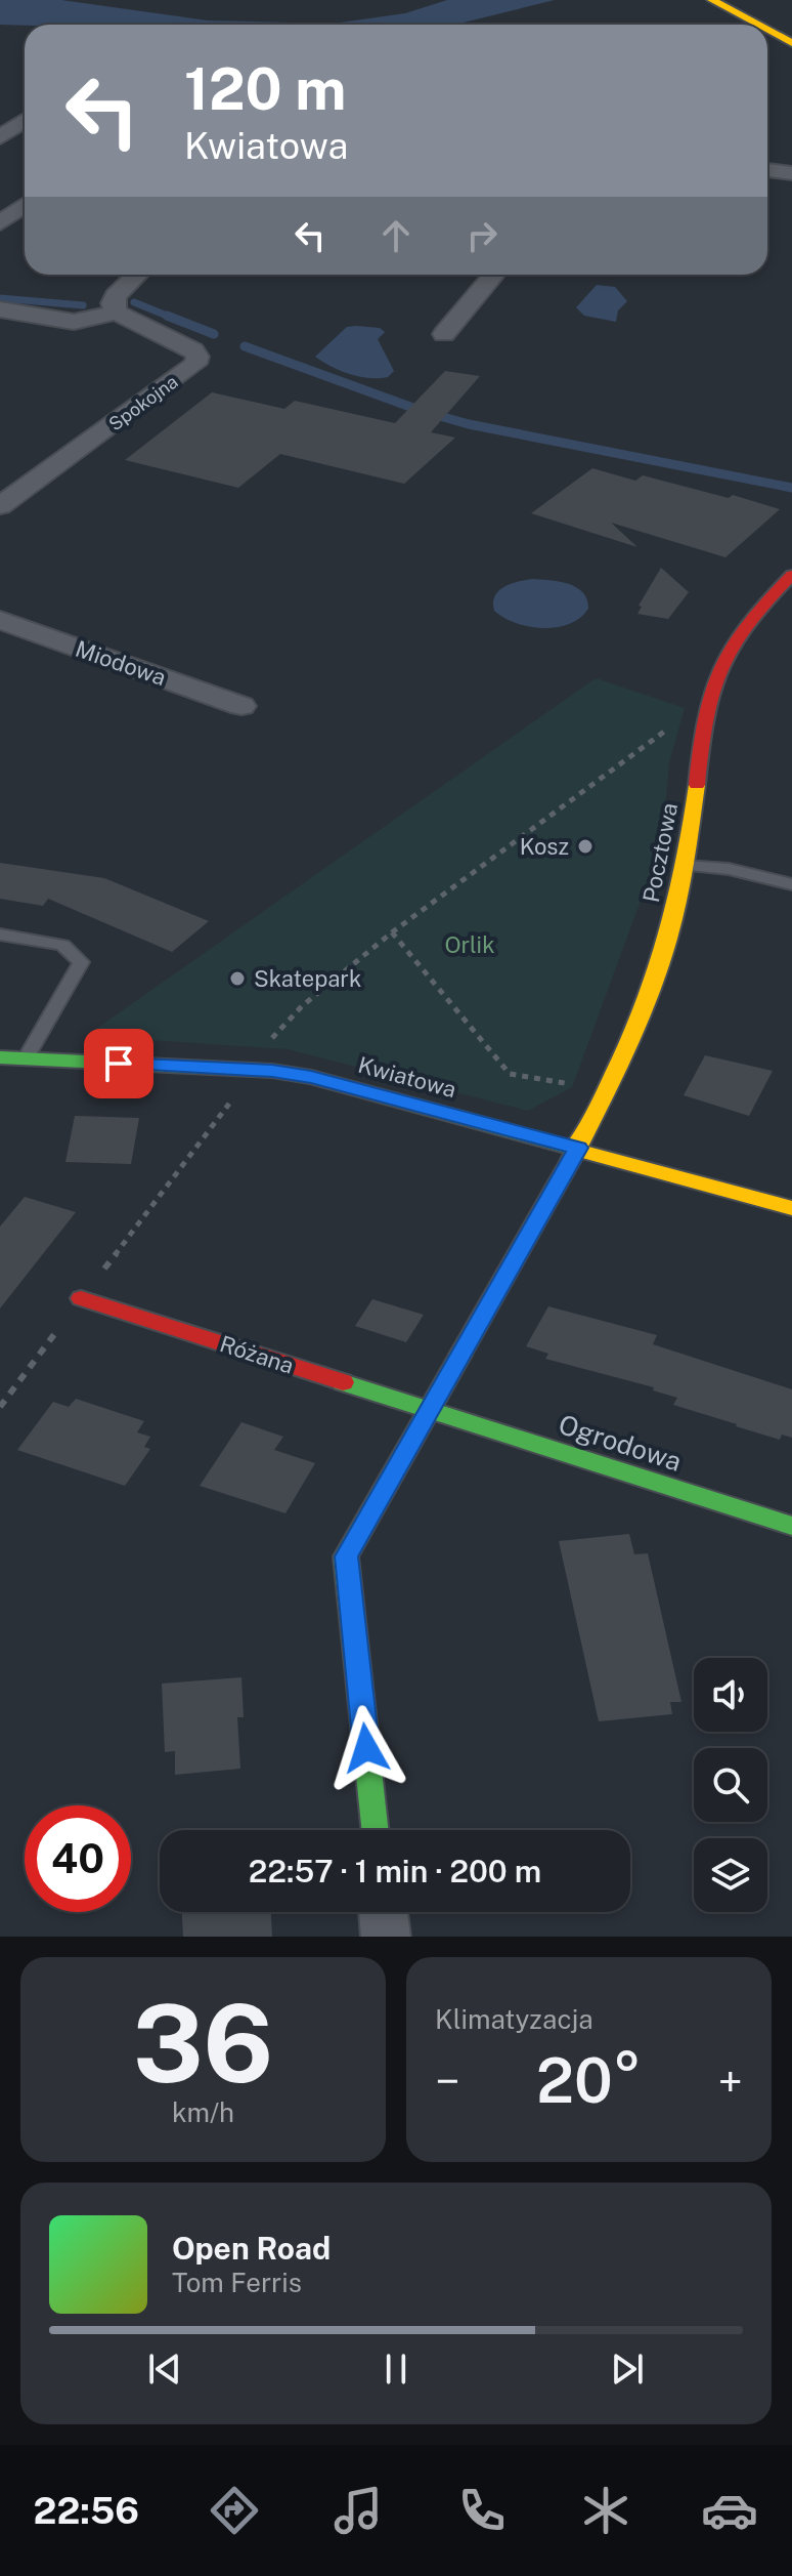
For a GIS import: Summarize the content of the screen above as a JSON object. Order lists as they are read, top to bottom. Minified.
{"streets":{"street":["Spokojna","Miodowa","Pocztowa","Kwiatowa","Różana","Ogrodowa"]},"crossings":[["Pocztowa","Kwiatowa"],["Różana","Ogrodowa"]],"parks":["Orlik"],"places":["Kosz","Skatepark"],"page":{"turn":["120 m","Kwiatowa"],"limit":"40","trip":"22:57 · 1 min · 200 m","tile":[["36","km/h"],"Klimatyzacja"],"heat":["−","20°","+"],"song":["Open Road","Tom Ferris"],"tabs":"22:56"}}
